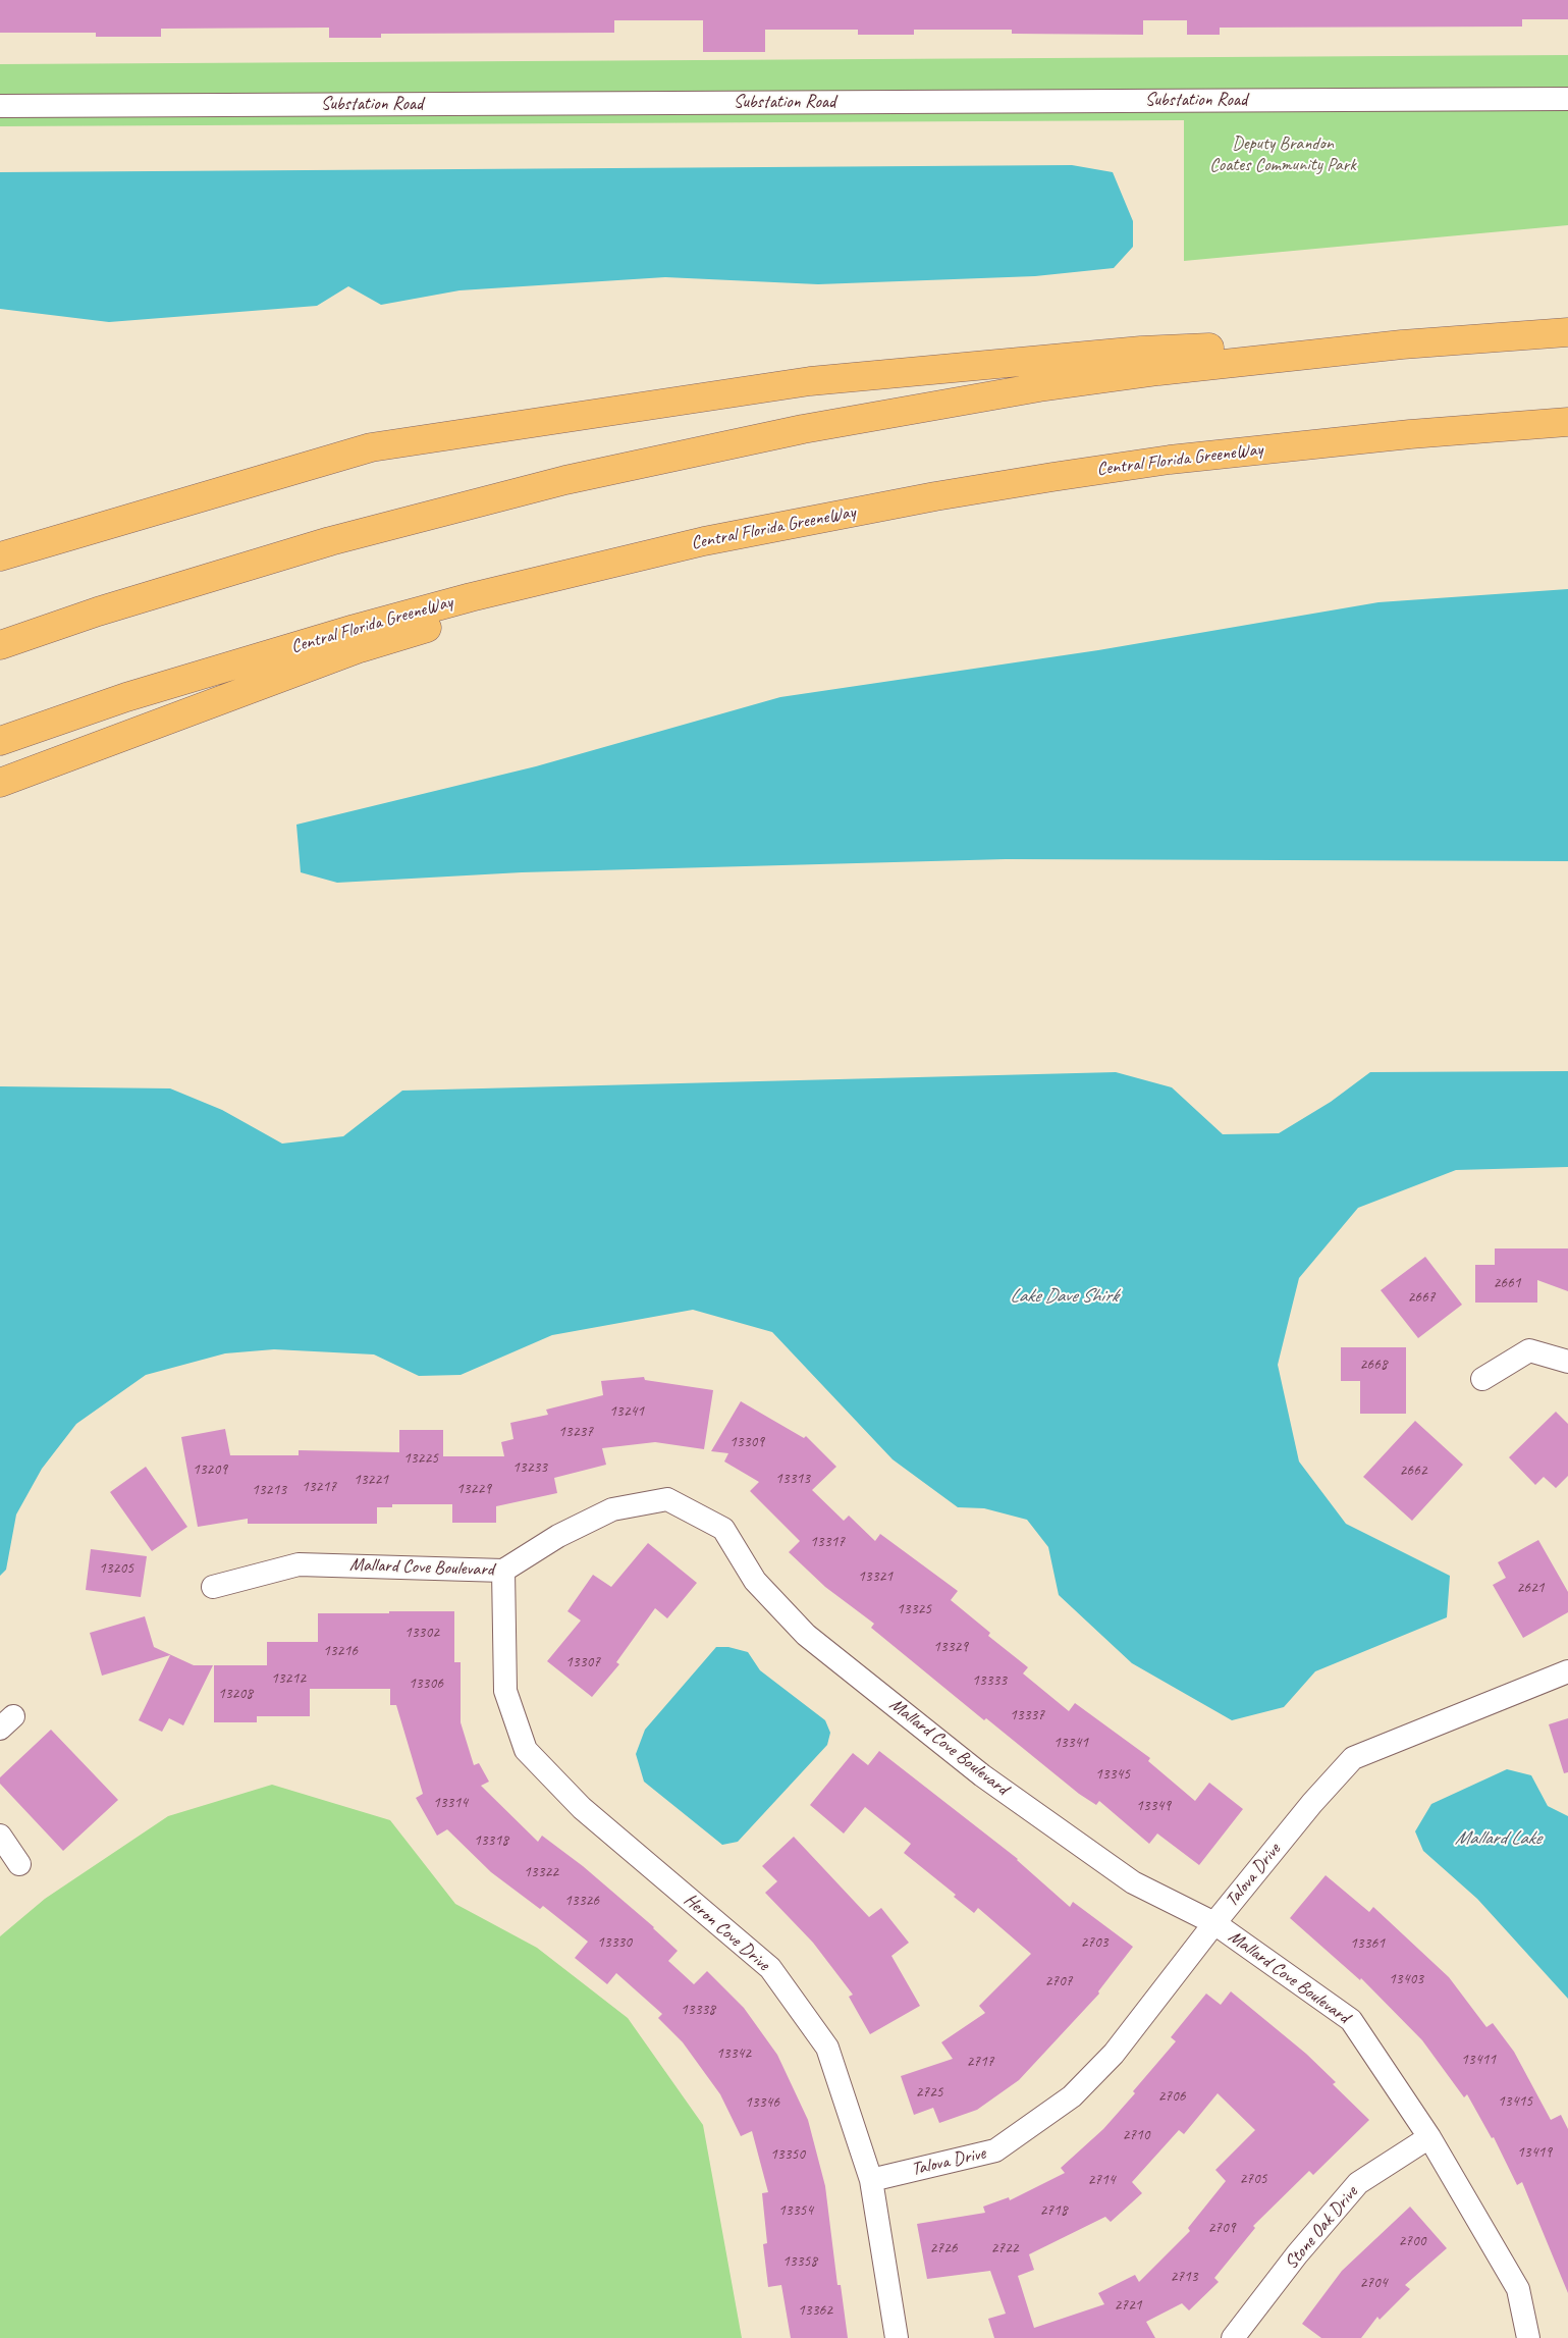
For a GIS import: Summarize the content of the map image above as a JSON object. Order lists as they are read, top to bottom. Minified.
{"streets":{"highway":["Central Florida GreeneWay"],"street":["Substation Road","Mallard Cove Boulevard","Talova Drive","Heron Cove Drive","Stone Oak Drive"]},"crossings":[["Mallard Cove Boulevard","Talova Drive"],["Mallard Cove Boulevard","Heron Cove Drive"],["Mallard Cove Boulevard","Stone Oak Drive"],["Talova Drive","Heron Cove Drive"]],"water":["Lake Dave Shirk","Mallard Lake"],"parks":["Deputy Brandon Coates Community Park"],"house_numbers":["2661","2667","2668","13241","13237","13309","13225","13233","13209","2662","13313","13221","13217","13229","13213","13317","13205","13321","2621","13325","13302","13329","13216","13307","13212","13333","13306","13208","13337","13341","13345","13314","13349","13318","13322","13326","13330","2703","13361","13403","2707","13338","13342","13411","2717","2725","2706","13415","13346","2710","13419","13350","2705","2714","13354","2718","2709","2700","2726","2722","13358","2713","2704","2721","13362"]}
